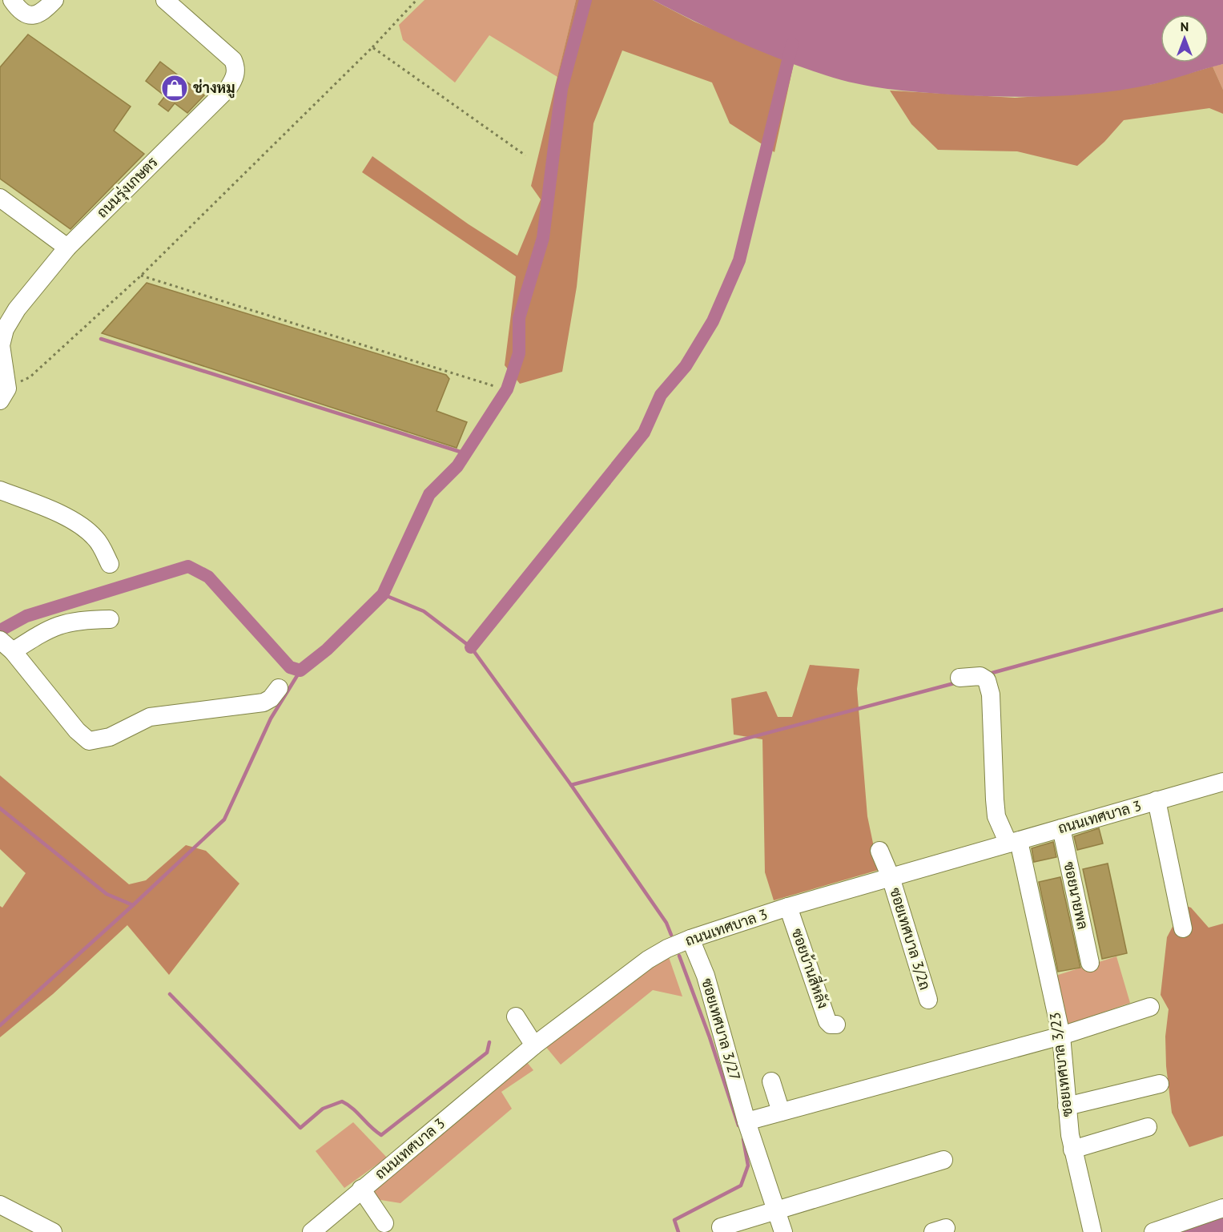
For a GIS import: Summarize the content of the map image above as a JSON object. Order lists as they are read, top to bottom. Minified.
{"streets":{"street":["ถนนรุ่งเกษตร","ถนนเทศบาล 3","ซอยนายพล","ซอยเทศบาล 3/2ถ","ซอยบ้านสี่หลัง","ซอยเทศบาล 3/27","ซอยเทศบาล 3/23"]},"crossings":[["ถนนเทศบาล 3","ซอยนายพล"],["ถนนเทศบาล 3","ซอยเทศบาล 3/2ถ"],["ถนนเทศบาล 3","ซอยบ้านสี่หลัง"],["ถนนเทศบาล 3","ซอยเทศบาล 3/27"],["ถนนเทศบาล 3","ซอยเทศบาล 3/23"]],"places":{"shop":["ช่างหมู"]},"north":"top"}
